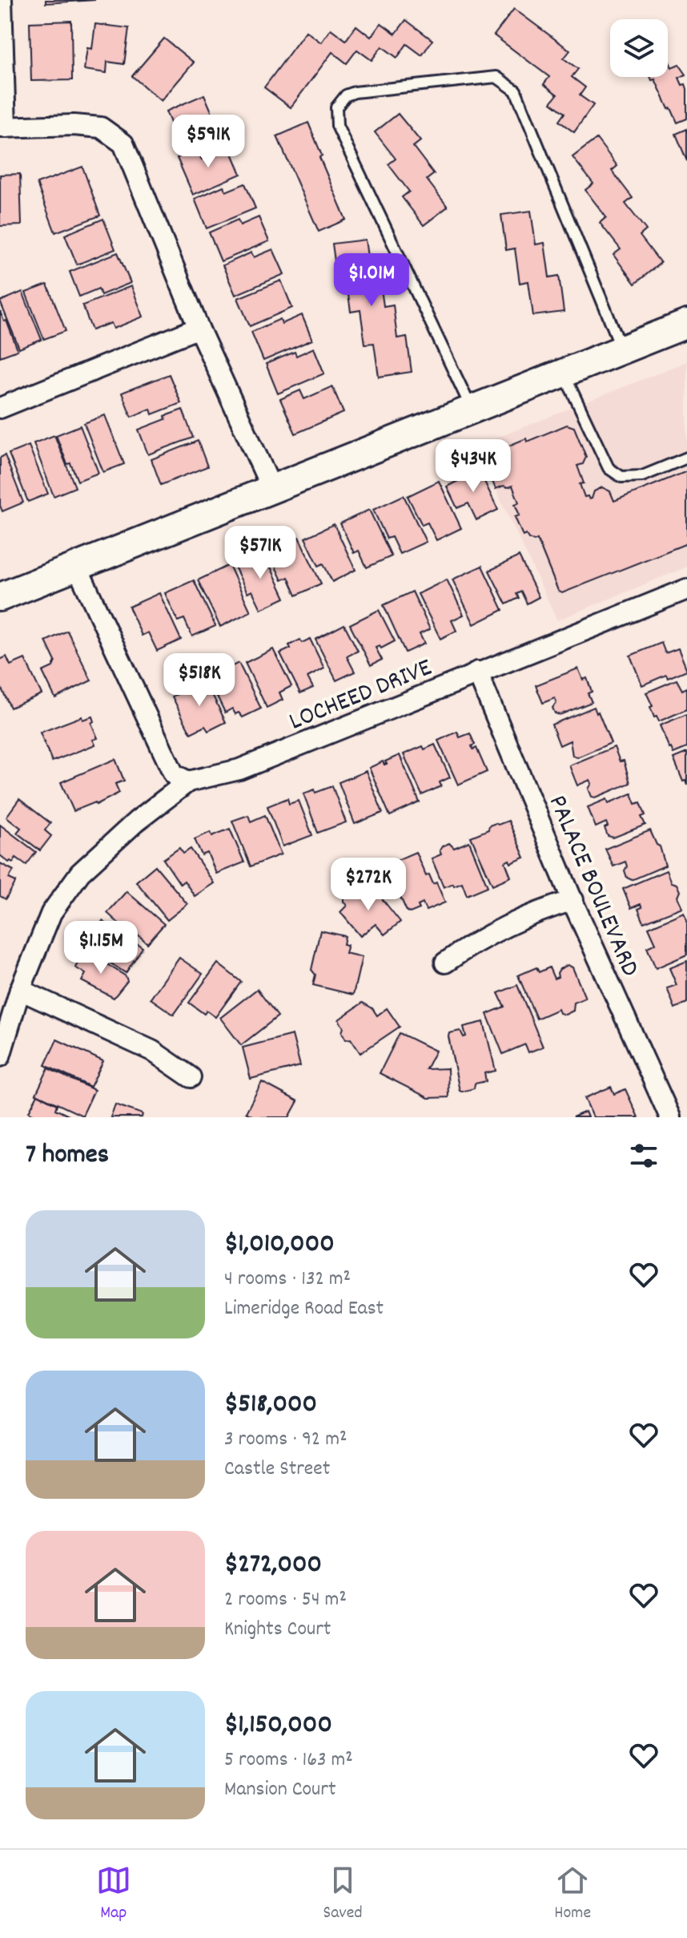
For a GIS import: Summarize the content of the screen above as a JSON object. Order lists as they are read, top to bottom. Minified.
{"streets":{"street":["LOCHEED DRIVE","PALACE BOULEVARD"]},"crossings":[["LOCHEED DRIVE","PALACE BOULEVARD"]],"page":{"price":["$591K","$1.01M","$434K","$571K","$518K","$272K","$1.15M"],"heading":"7 homes","list":[{"name":"$1,010,000","note":"4 rooms · 132 m² · Limeridge Road East"},{"name":"$518,000","note":"3 rooms · 92 m² · Castle Street"},{"name":"$272,000","note":"2 rooms · 54 m² · Knights Court"},{"name":"$1,150,000","note":"5 rooms · 163 m² · Mansion Court"}],"tabs":["Map","Saved","Home"]}}
